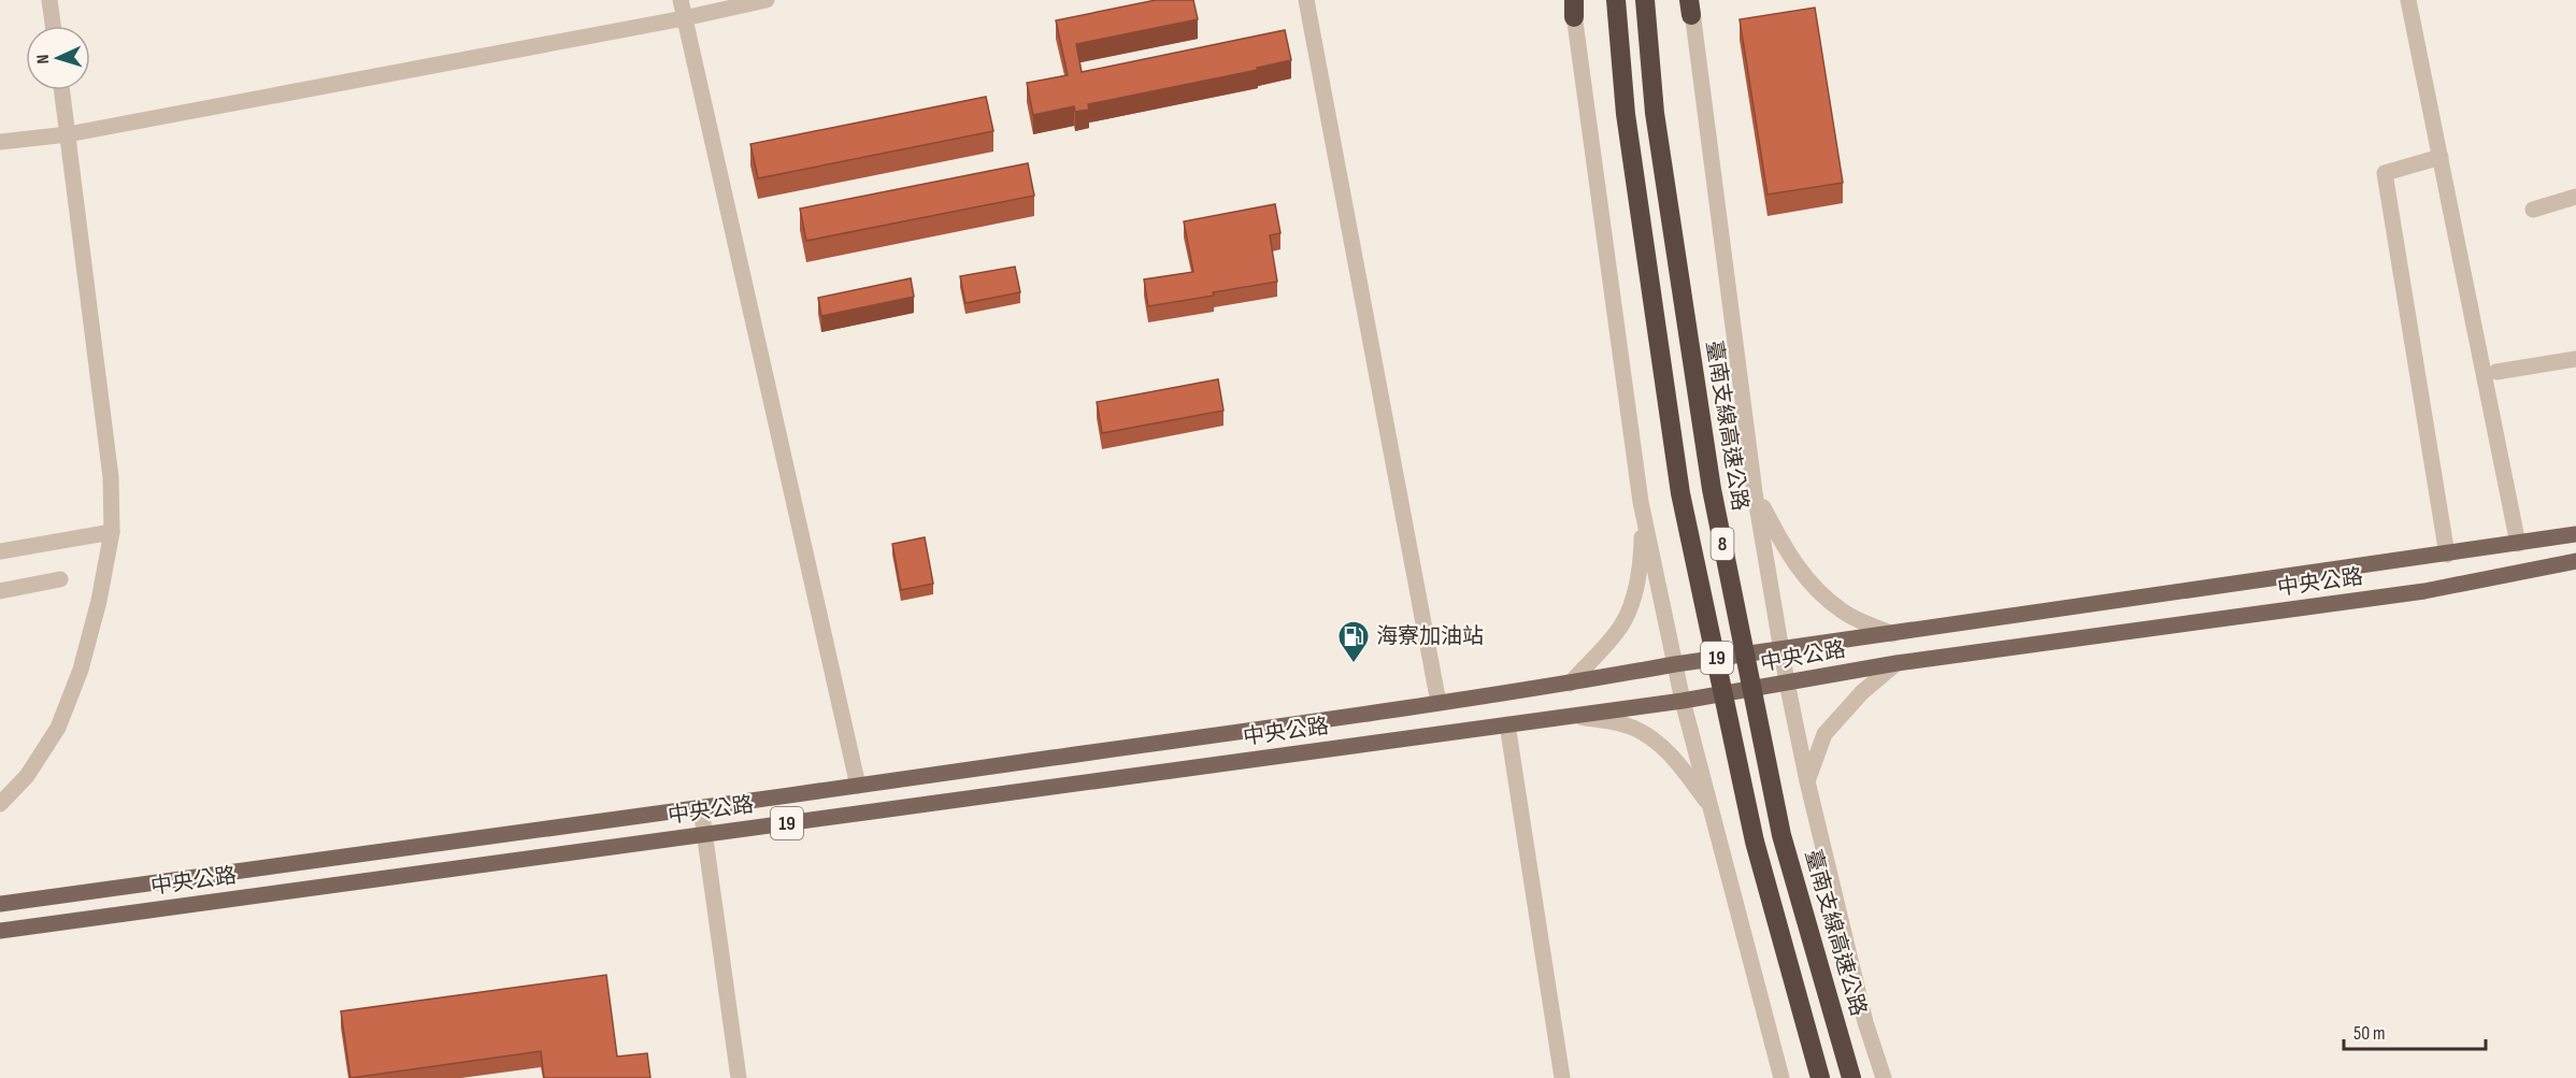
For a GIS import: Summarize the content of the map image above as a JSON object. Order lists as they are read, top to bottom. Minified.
{"streets":{"highway":["臺南支線高速公路","8"],"main road":["中央公路","19"]},"places":{"fuel station":["海寮加油站"]},"scale_bar":"50 m","north":"left"}
